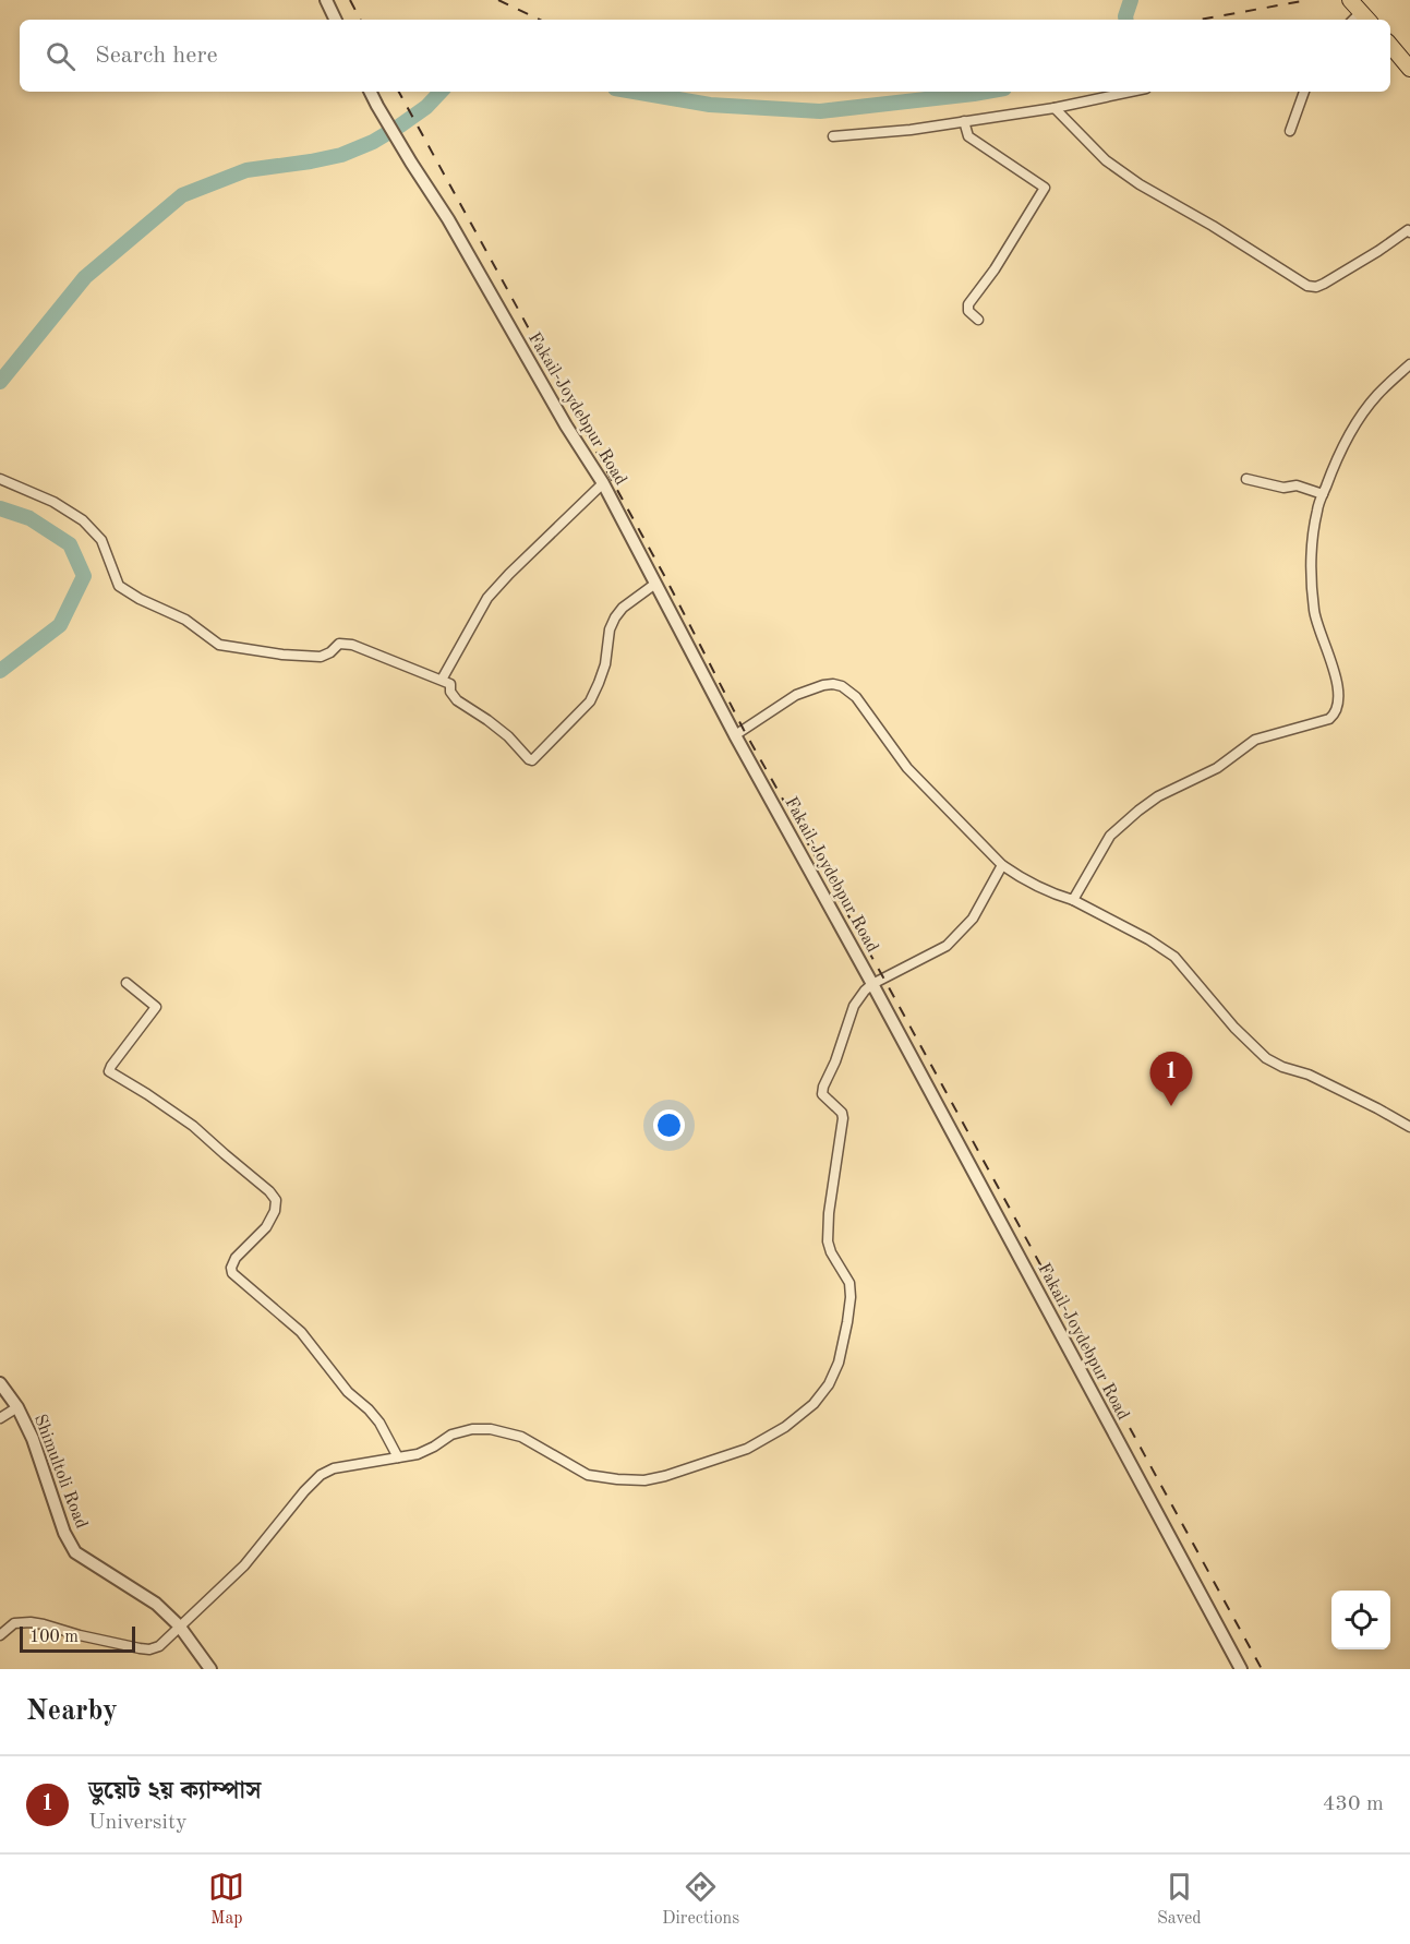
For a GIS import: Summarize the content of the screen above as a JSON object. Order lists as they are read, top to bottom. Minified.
{"streets":{"street":["Fakail-Joydebpur Road","Shimultoli Road"]},"scale_bar":"100 m","page":{"search":"Search here","pins":"1","scale":"100 m","heading":"Nearby","list":[{"mark":"1","name":"ডুয়েট ২য় ক্যাম্পাস","note":"University","value":"430 m"}],"nav":["Map","Directions","Saved"]}}
